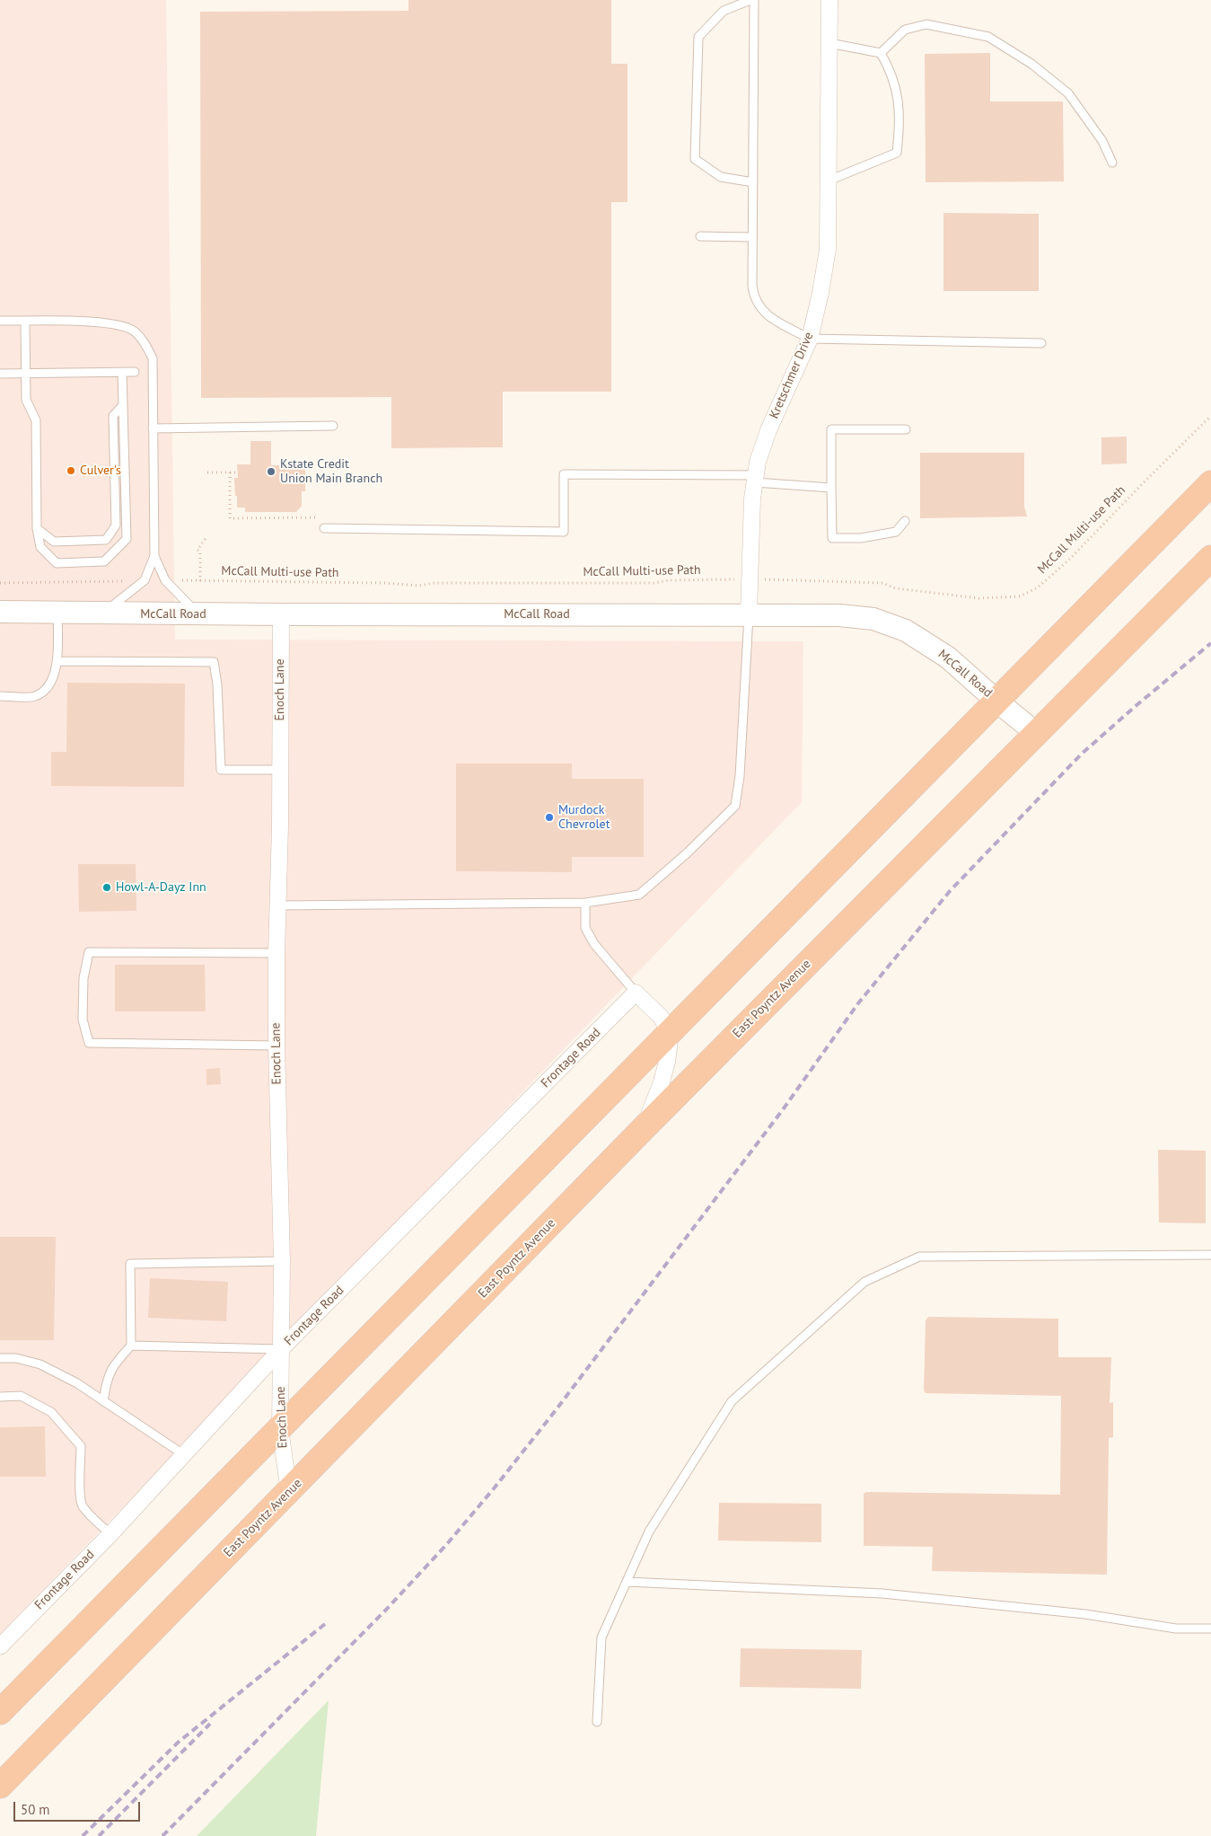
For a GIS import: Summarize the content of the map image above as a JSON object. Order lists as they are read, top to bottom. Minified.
{"streets":{"highway":["East Poyntz Avenue"],"main road":["McCall Road"],"street":["Kretschmer Drive","Enoch Lane","Frontage Road"],"path":["McCall Multi-use Path"]},"crossings":[["Kretschmer Drive","McCall Multi-use Path"],["Kretschmer Drive","McCall Road"],["McCall Road","Enoch Lane"],["McCall Road","East Poyntz Avenue"],["Enoch Lane","East Poyntz Avenue"],["Enoch Lane","Frontage Road"]],"places":["Culver's","Kstate Credit Union Main Branch","Murdock Chevrolet","Howl-A-Dayz Inn"],"scale_bar":"50 m"}
